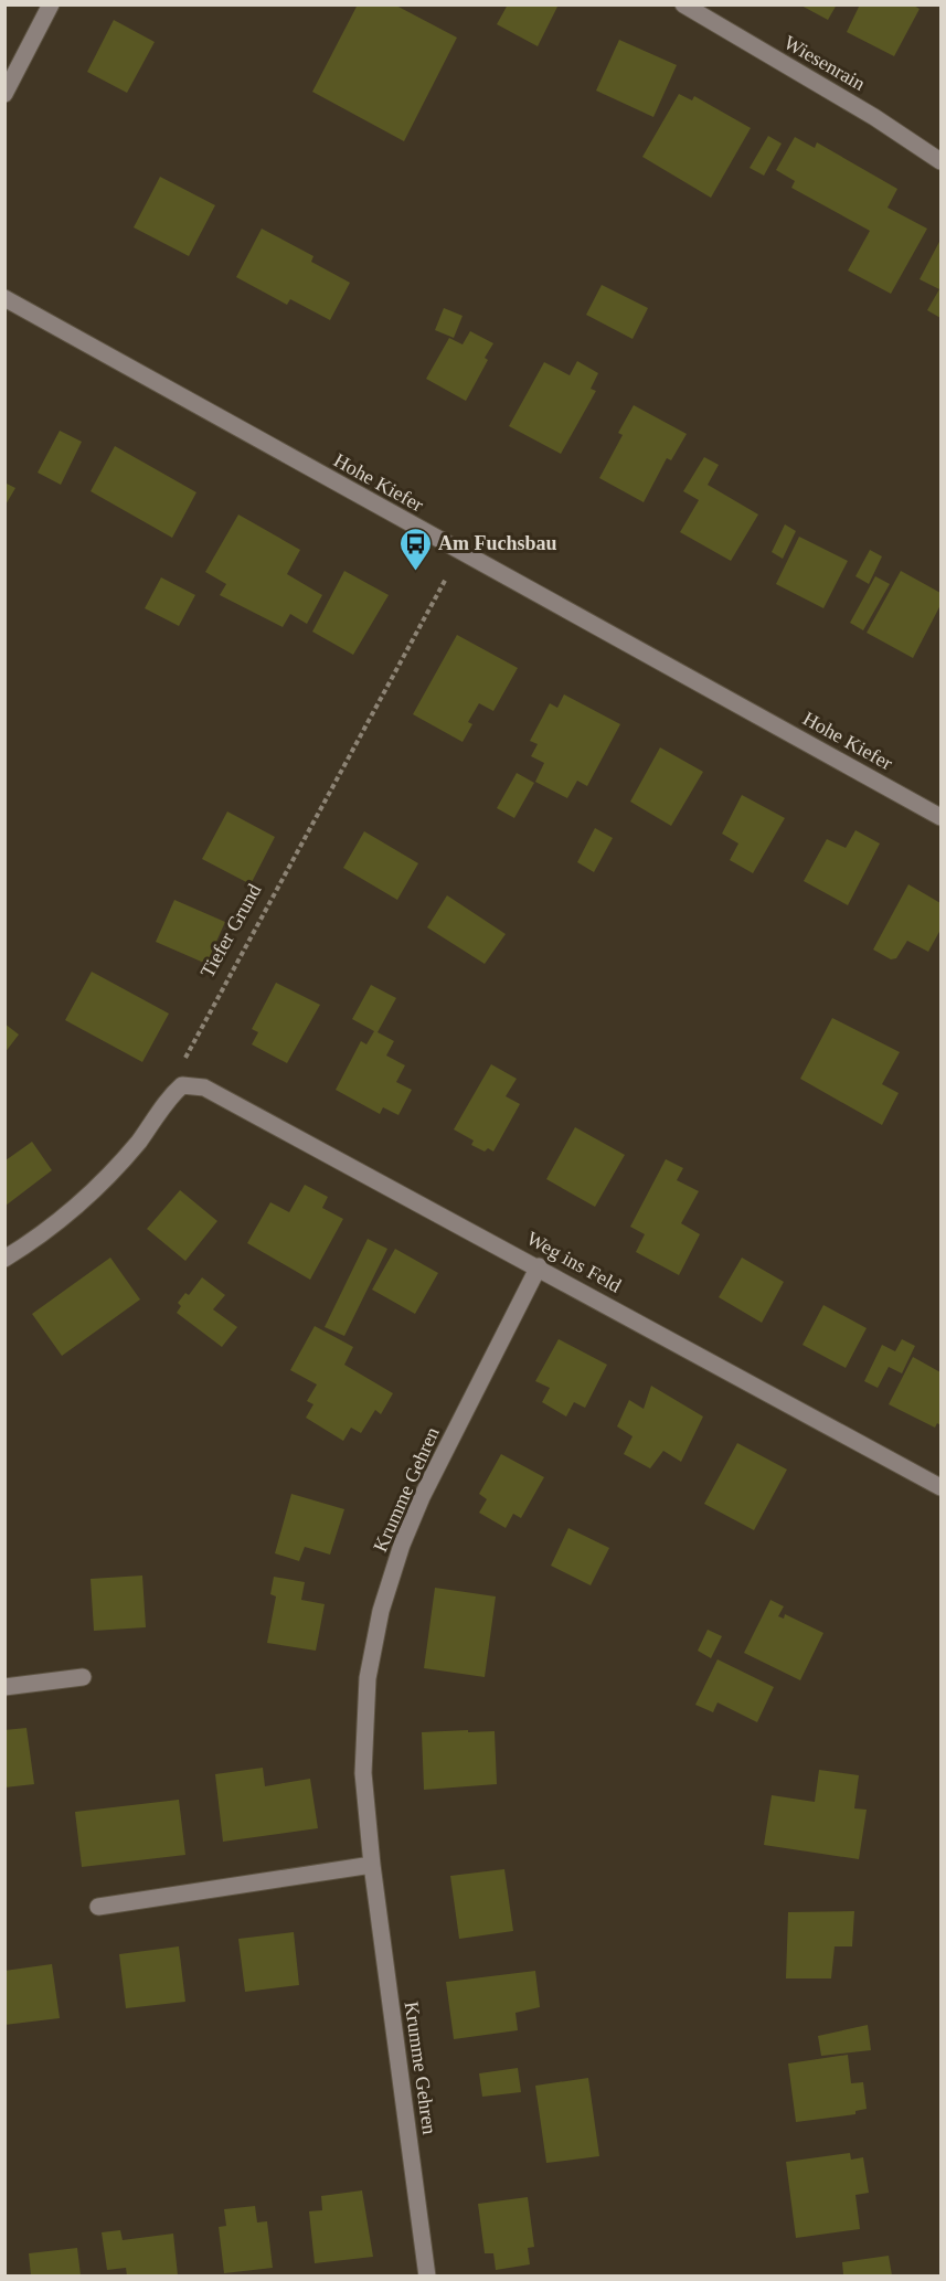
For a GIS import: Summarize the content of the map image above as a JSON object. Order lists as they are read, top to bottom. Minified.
{"streets":{"street":["Wiesenrain","Hohe Kiefer","Weg ins Feld","Krumme Gehren"],"path":["Tiefer Grund"]},"crossings":[["Tiefer Grund","Weg ins Feld"],["Weg ins Feld","Krumme Gehren"]],"places":{"bus stop":["Am Fuchsbau"]}}
